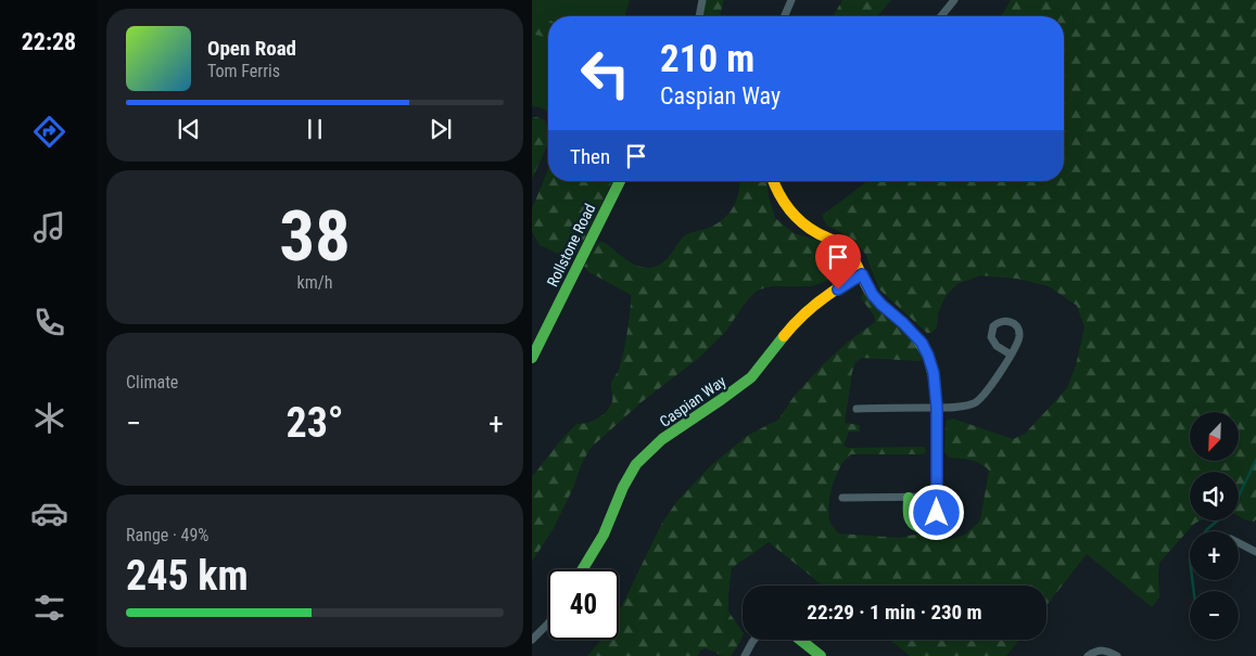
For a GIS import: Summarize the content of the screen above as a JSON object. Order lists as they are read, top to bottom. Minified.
{"streets":{"street":["Rollstone Road","Caspian Way"]},"north":"bottom left","page":{"tabs":"22:28","turn":["210 m","Caspian Way"],"song":["Open Road","Tom Ferris"],"then":"Then","tile":[["38","km/h"],"Climate",["Range · 49%","245 km"]],"heat":["−","23°","+"],"map_buttons":["+","−"],"limit":"40","trip":"22:29 · 1 min · 230 m"}}
